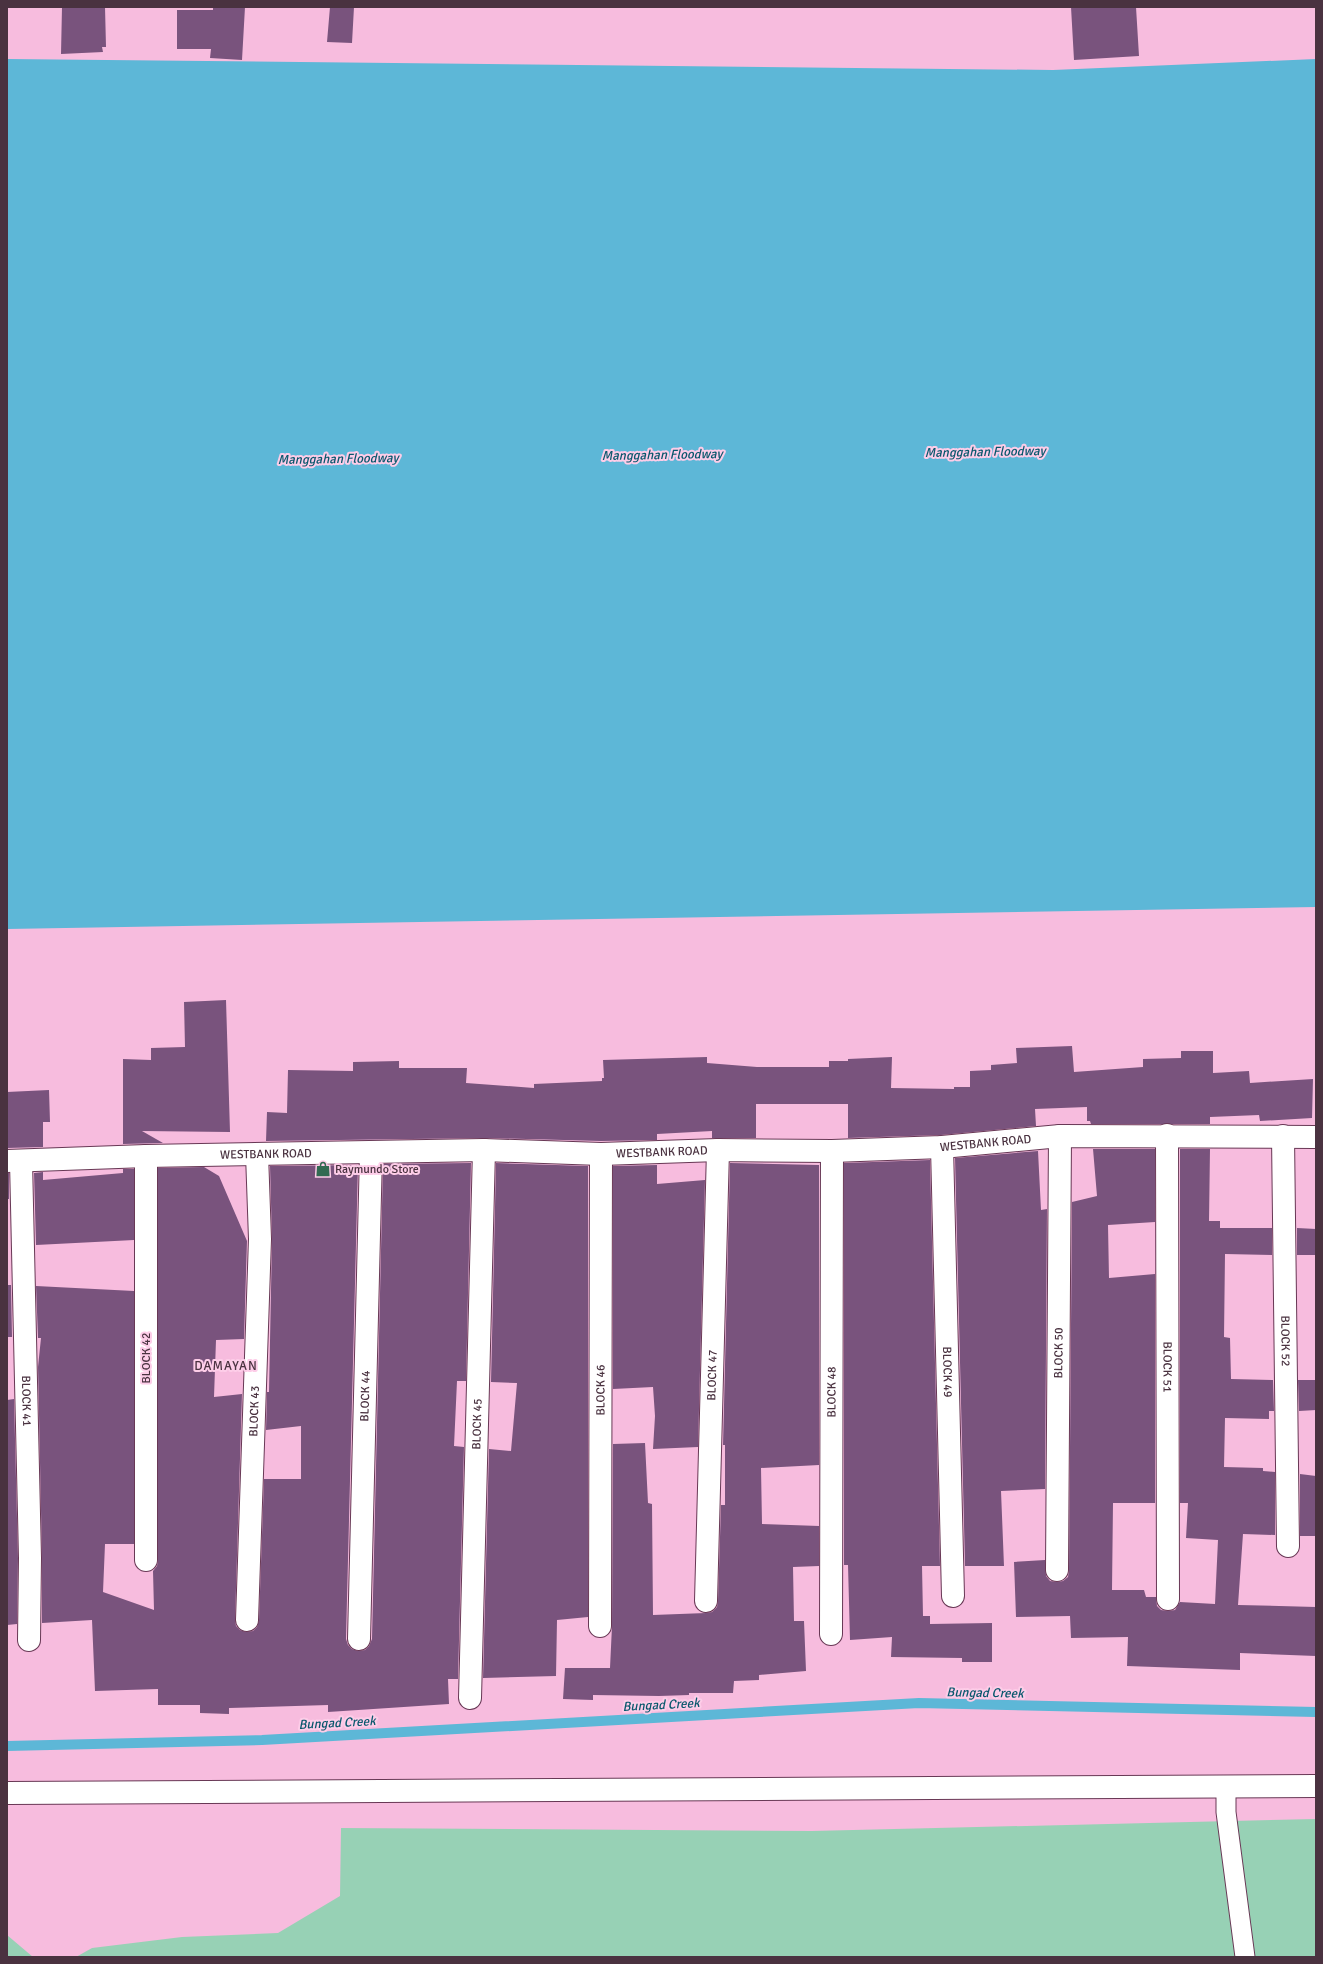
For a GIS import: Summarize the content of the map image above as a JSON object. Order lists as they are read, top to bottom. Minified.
{"streets":{"street":["WESTBANK ROAD","BLOCK 52","BLOCK 50","BLOCK 42","BLOCK 51","BLOCK 49","BLOCK 47","BLOCK 46","BLOCK 48","BLOCK 44","BLOCK 41","BLOCK 43","BLOCK 45"]},"crossings":[["WESTBANK ROAD","BLOCK 52"],["WESTBANK ROAD","BLOCK 50"],["WESTBANK ROAD","BLOCK 42"],["WESTBANK ROAD","BLOCK 51"],["WESTBANK ROAD","BLOCK 49"],["WESTBANK ROAD","BLOCK 47"],["WESTBANK ROAD","BLOCK 46"],["WESTBANK ROAD","BLOCK 48"],["WESTBANK ROAD","BLOCK 44"],["WESTBANK ROAD","BLOCK 41"],["WESTBANK ROAD","BLOCK 43"],["WESTBANK ROAD","BLOCK 45"]],"districts":["DAMAYAN"],"water":["Manggahan Floodway","Bungad Creek"],"places":{"shop":["Raymundo Store"]}}
